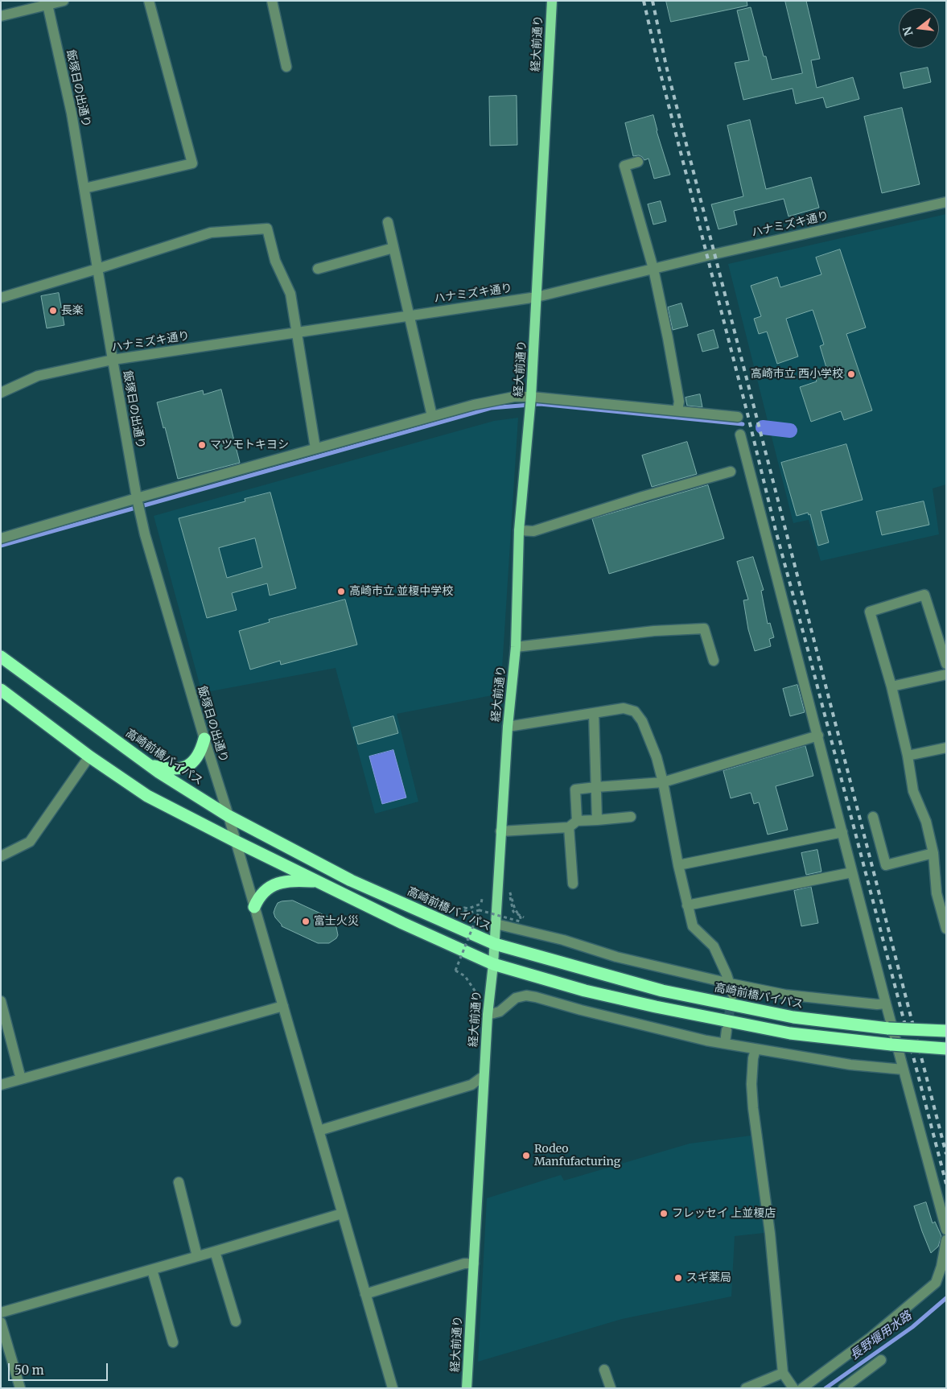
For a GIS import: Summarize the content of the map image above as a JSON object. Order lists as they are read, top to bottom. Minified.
{"streets":{"highway":["高崎前橋バイパス"],"main road":["経大前通り"],"street":["飯塚日の出通り","ハナミズキ通り"]},"crossings":[["経大前通り","ハナミズキ通り"],["経大前通り","高崎前橋バイパス"],["飯塚日の出通り","ハナミズキ通り"],["飯塚日の出通り","高崎前橋バイパス"]],"water":["長野堰用水路"],"places":["長楽","高崎市立 西小学校","マツモトキヨシ","高崎市立 並榎中学校","富士火災","Rodeo Manfufacturing","フレッセイ 上並榎店","スギ薬局"],"scale_bar":"50 m","north":"left"}
